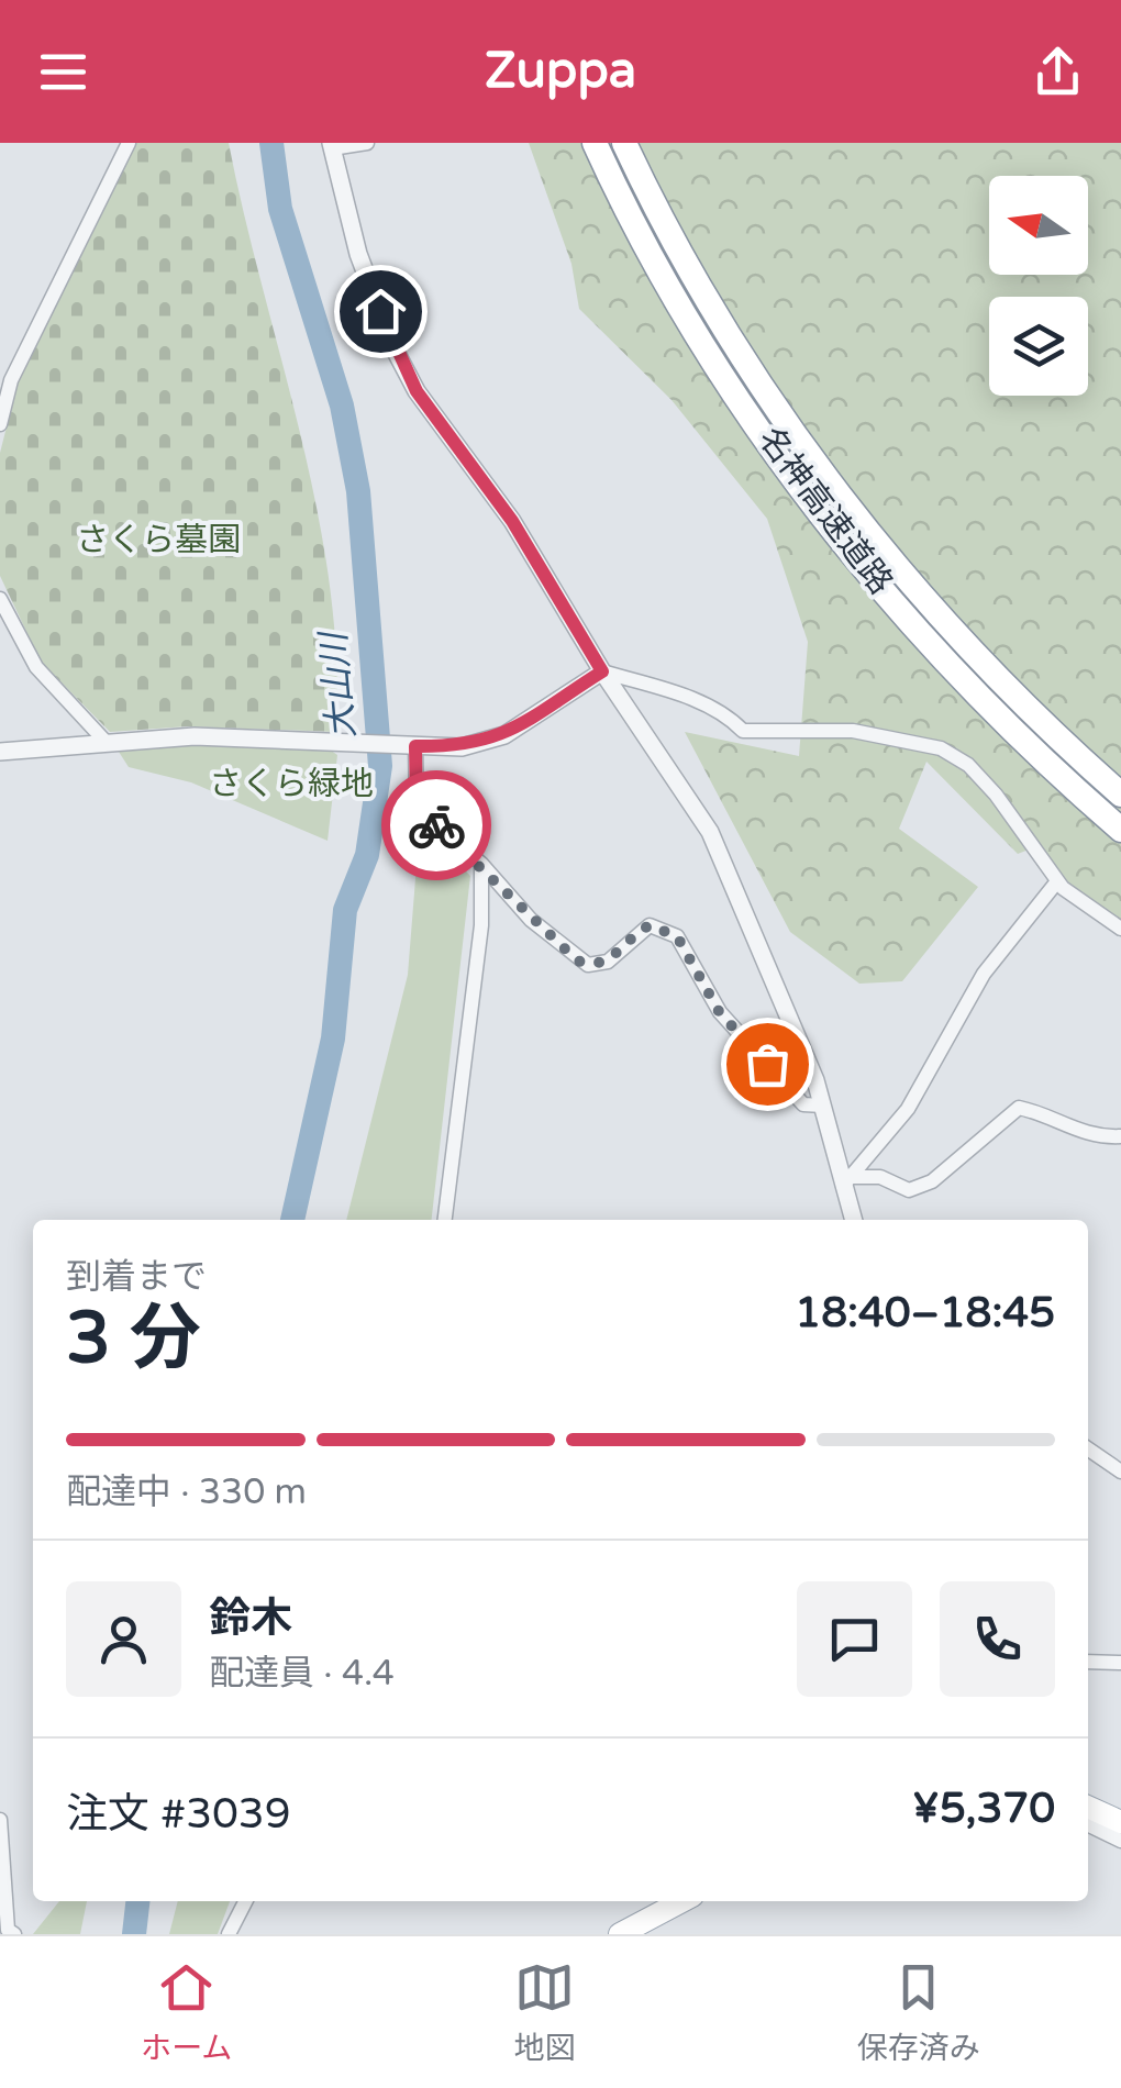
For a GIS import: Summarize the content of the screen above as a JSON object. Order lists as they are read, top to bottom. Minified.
{"streets":{"highway":["名神高速道路"]},"water":["大山川"],"parks":["さくら墓園","さくら緑地"],"north":"left","page":{"header":"Zuppa","heading":["3 分","到着まで","18:40–18:45"],"panel":["鈴木","配達員 · 4.4","注文 #3039","¥5,370"],"bar":"配達中 · 330 m","tabs":["ホーム","地図","保存済み"]}}
